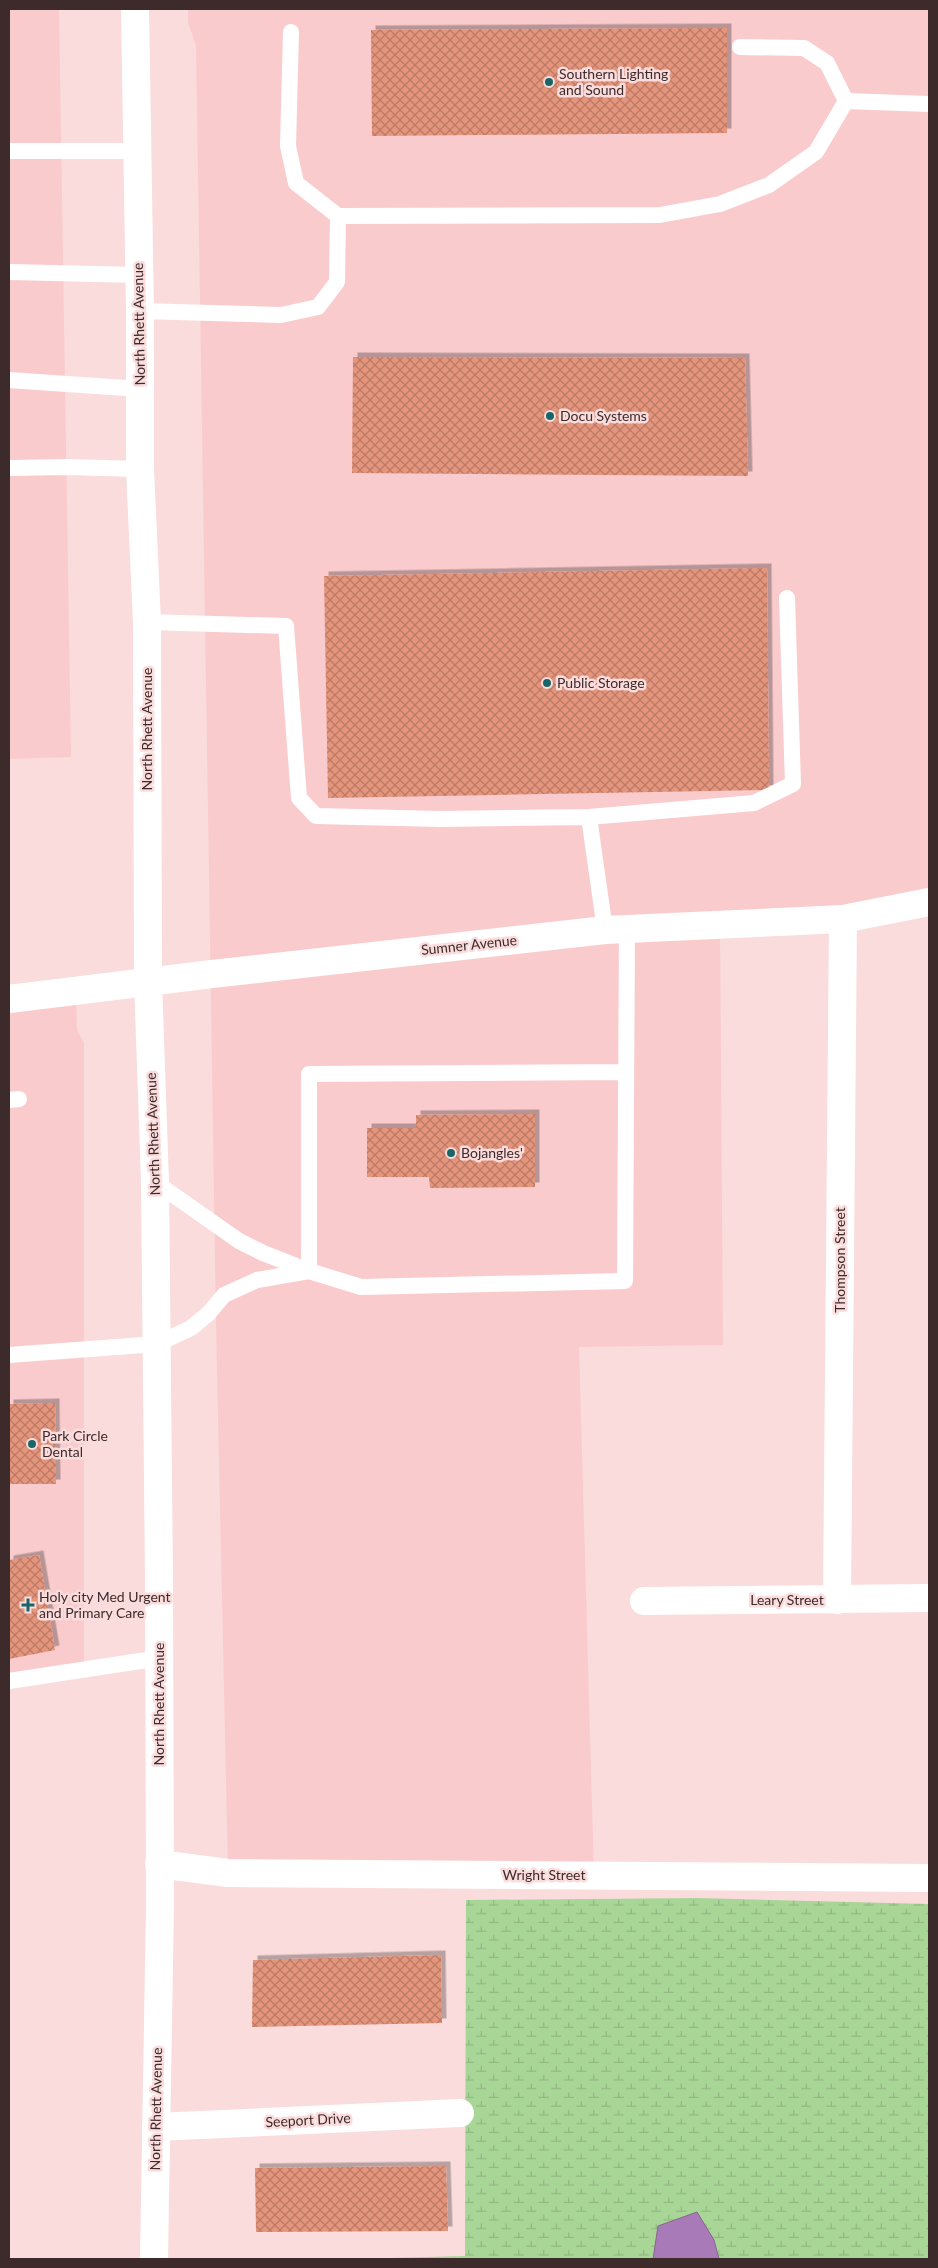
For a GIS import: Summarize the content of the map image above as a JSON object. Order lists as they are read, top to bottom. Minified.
{"streets":{"street":["North Rhett Avenue","Sumner Avenue","Thompson Street","Leary Street","Wright Street","Seeport Drive"]},"crossings":[["North Rhett Avenue","Sumner Avenue"],["North Rhett Avenue","Wright Street"],["North Rhett Avenue","Seeport Drive"],["Sumner Avenue","Thompson Street"],["Thompson Street","Leary Street"]],"places":{"other":["Southern Lighting and Sound","Docu Systems","Public Storage","Bojangles'","Park Circle Dental"],"health":["Holy city Med Urgent and Primary Care"]}}
